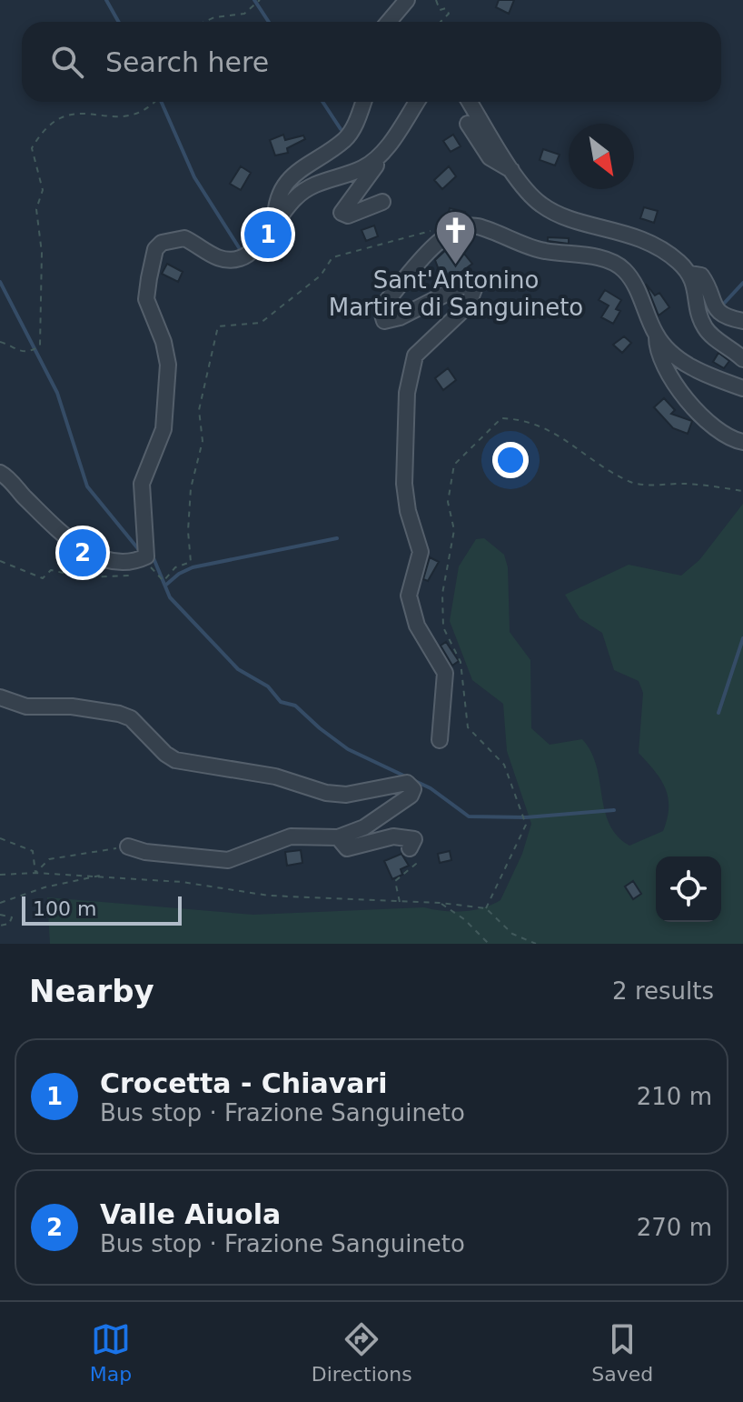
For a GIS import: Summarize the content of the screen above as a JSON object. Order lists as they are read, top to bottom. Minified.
{"places":{"church":["Sant'Antonino Martire di Sanguineto"]},"scale_bar":"100 m","north":"bottom right","page":{"search":"Search here","pins":["1","2"],"scale":"100 m","heading":["Nearby","2 results"],"list":[{"mark":"1","name":"Crocetta - Chiavari","note":"Bus stop · Frazione Sanguineto","value":"210 m"},{"mark":"2","name":"Valle Aiuola","note":"Bus stop · Frazione Sanguineto","value":"270 m"}],"nav":["Map","Directions","Saved"]}}
